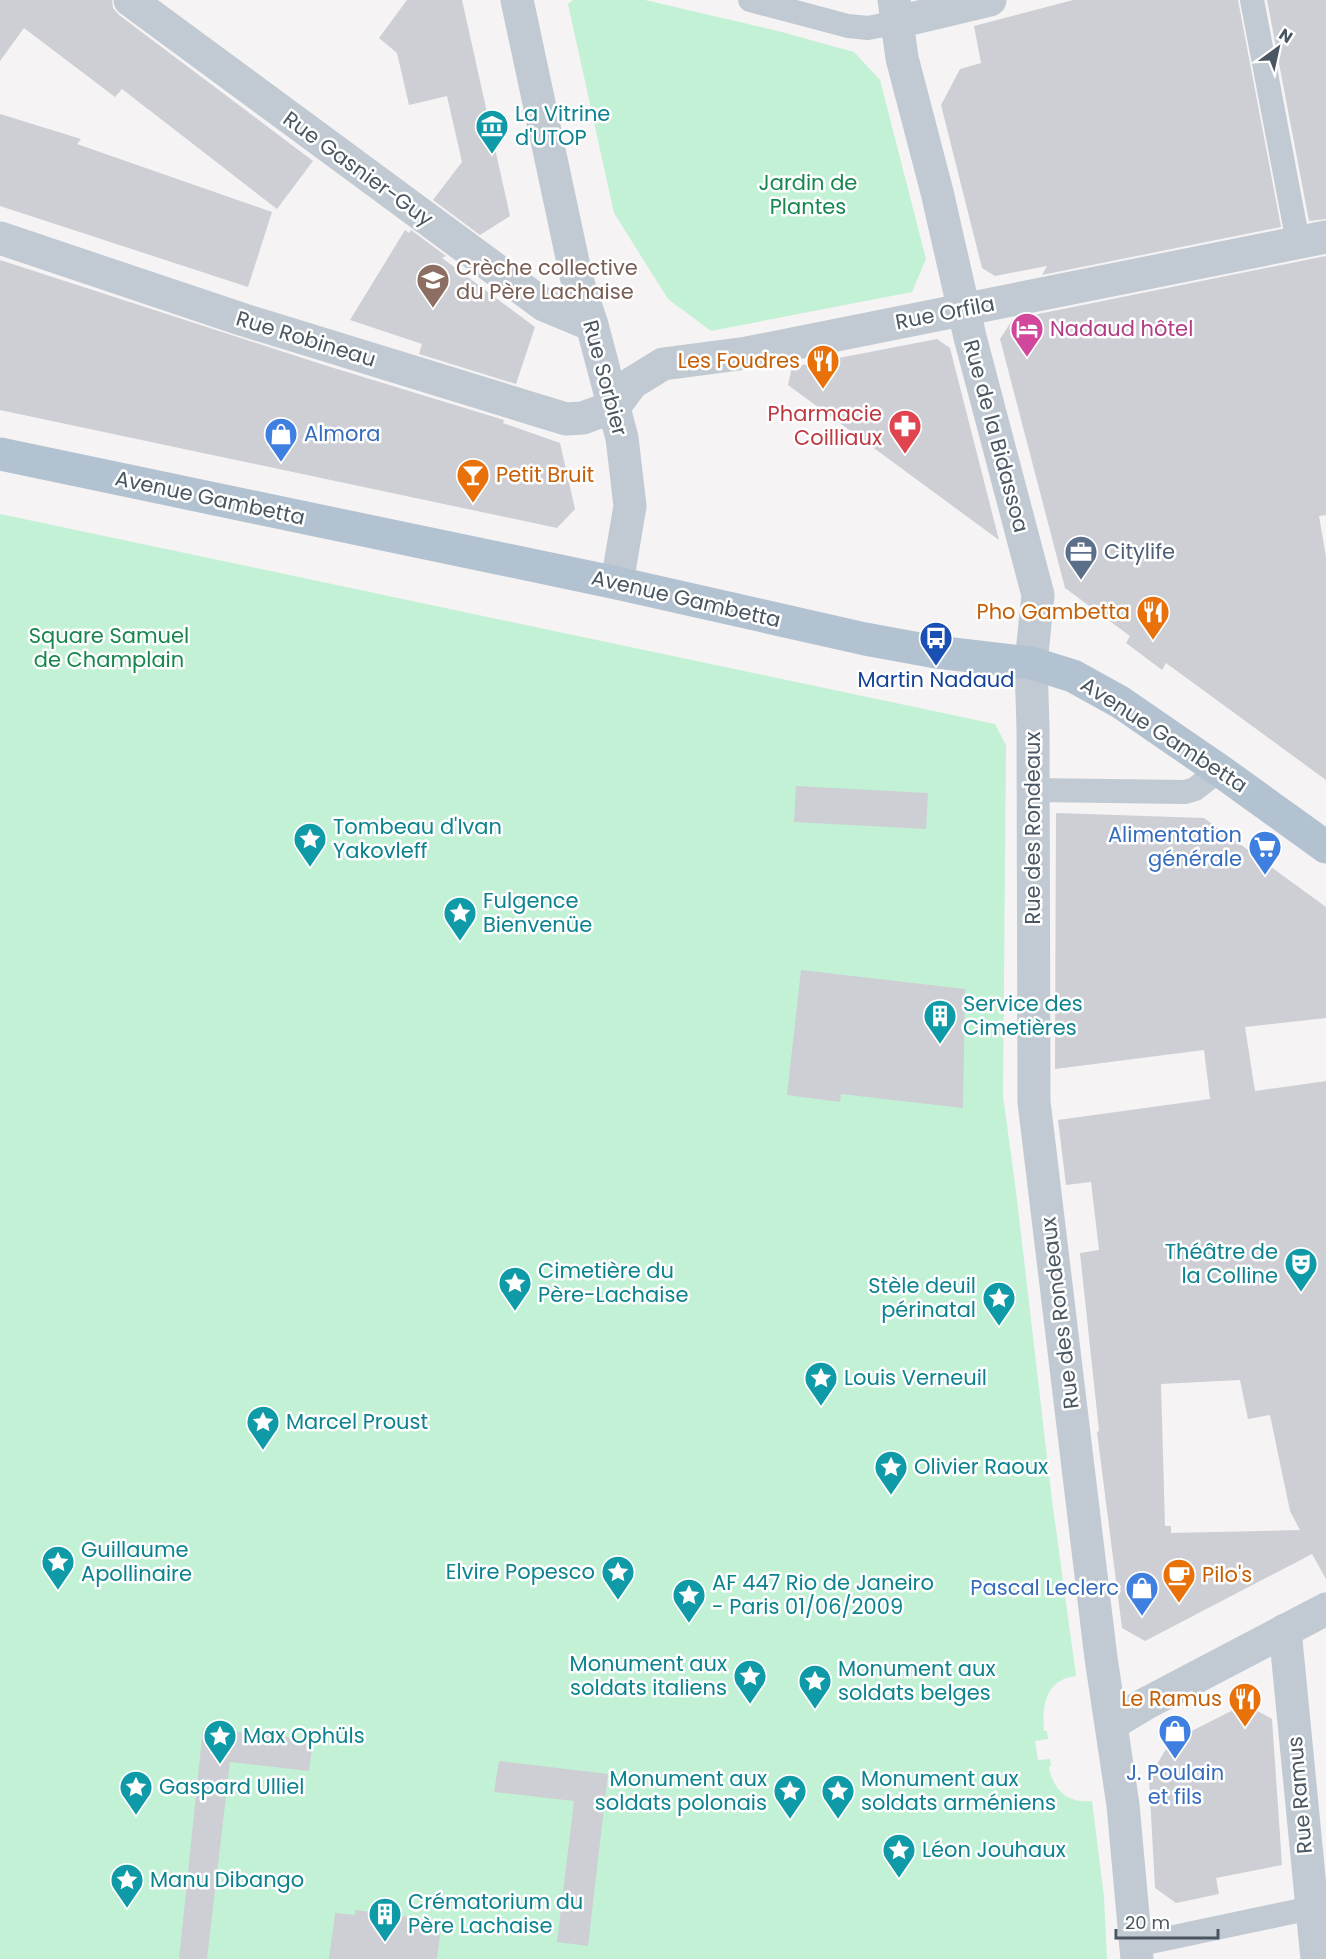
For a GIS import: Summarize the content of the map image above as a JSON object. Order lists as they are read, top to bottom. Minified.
{"streets":{"main road":["Avenue Gambetta"],"street":["Rue Gasnier-Guy","Rue Orfila","Rue Robineau","Rue Sorbier","Rue de la Bidassoa","Rue des Rondeaux","Rue Ramus"]},"crossings":[["Rue Gasnier-Guy","Rue Sorbier"],["Rue Orfila","Rue Robineau"],["Rue Orfila","Rue Sorbier"],["Rue Orfila","Rue de la Bidassoa"],["Rue Robineau","Rue Sorbier"],["Rue Sorbier","Avenue Gambetta"],["Rue de la Bidassoa","Avenue Gambetta"],["Rue de la Bidassoa","Rue des Rondeaux"],["Avenue Gambetta","Rue des Rondeaux"]],"parks":["Jardin de Plantes","Square Samuel de Champlain"],"places":{"museum":["La Vitrine d'UTOP"],"school or university":["Crèche collective du Père Lachaise"],"hotel":["Nadaud hôtel"],"restaurant":["Les Foudres","Pho Gambetta","Le Ramus"],"pharmacy":["Pharmacie Coilliaux"],"shop":["Almora","Pascal Leclerc","J. Poulain et fils"],"bar":["Petit Bruit"],"office":["Citylife"],"bus stop":["Martin Nadaud"],"place":["Tombeau d'Ivan Yakovleff","Fulgence Bienvenüe","Cimetière du Père-Lachaise","Stèle deuil périnatal","Louis Verneuil","Marcel Proust","Olivier Raoux","Guillaume Apollinaire","Elvire Popesco","AF 447 Rio de Janeiro - Paris 01/06/2009","Monument aux soldats italiens","Monument aux soldats belges","Max Ophüls","Gaspard Ulliel","Monument aux soldats polonais","Monument aux soldats arméniens","Léon Jouhaux","Manu Dibango"],"supermarket":["Alimentation générale"],"building":["Service des Cimetières","Crématorium du Père Lachaise"],"theatre":["Théâtre de la Colline"],"cafe":["Pilo's"]},"scale_bar":"20 m","north":"top right"}
